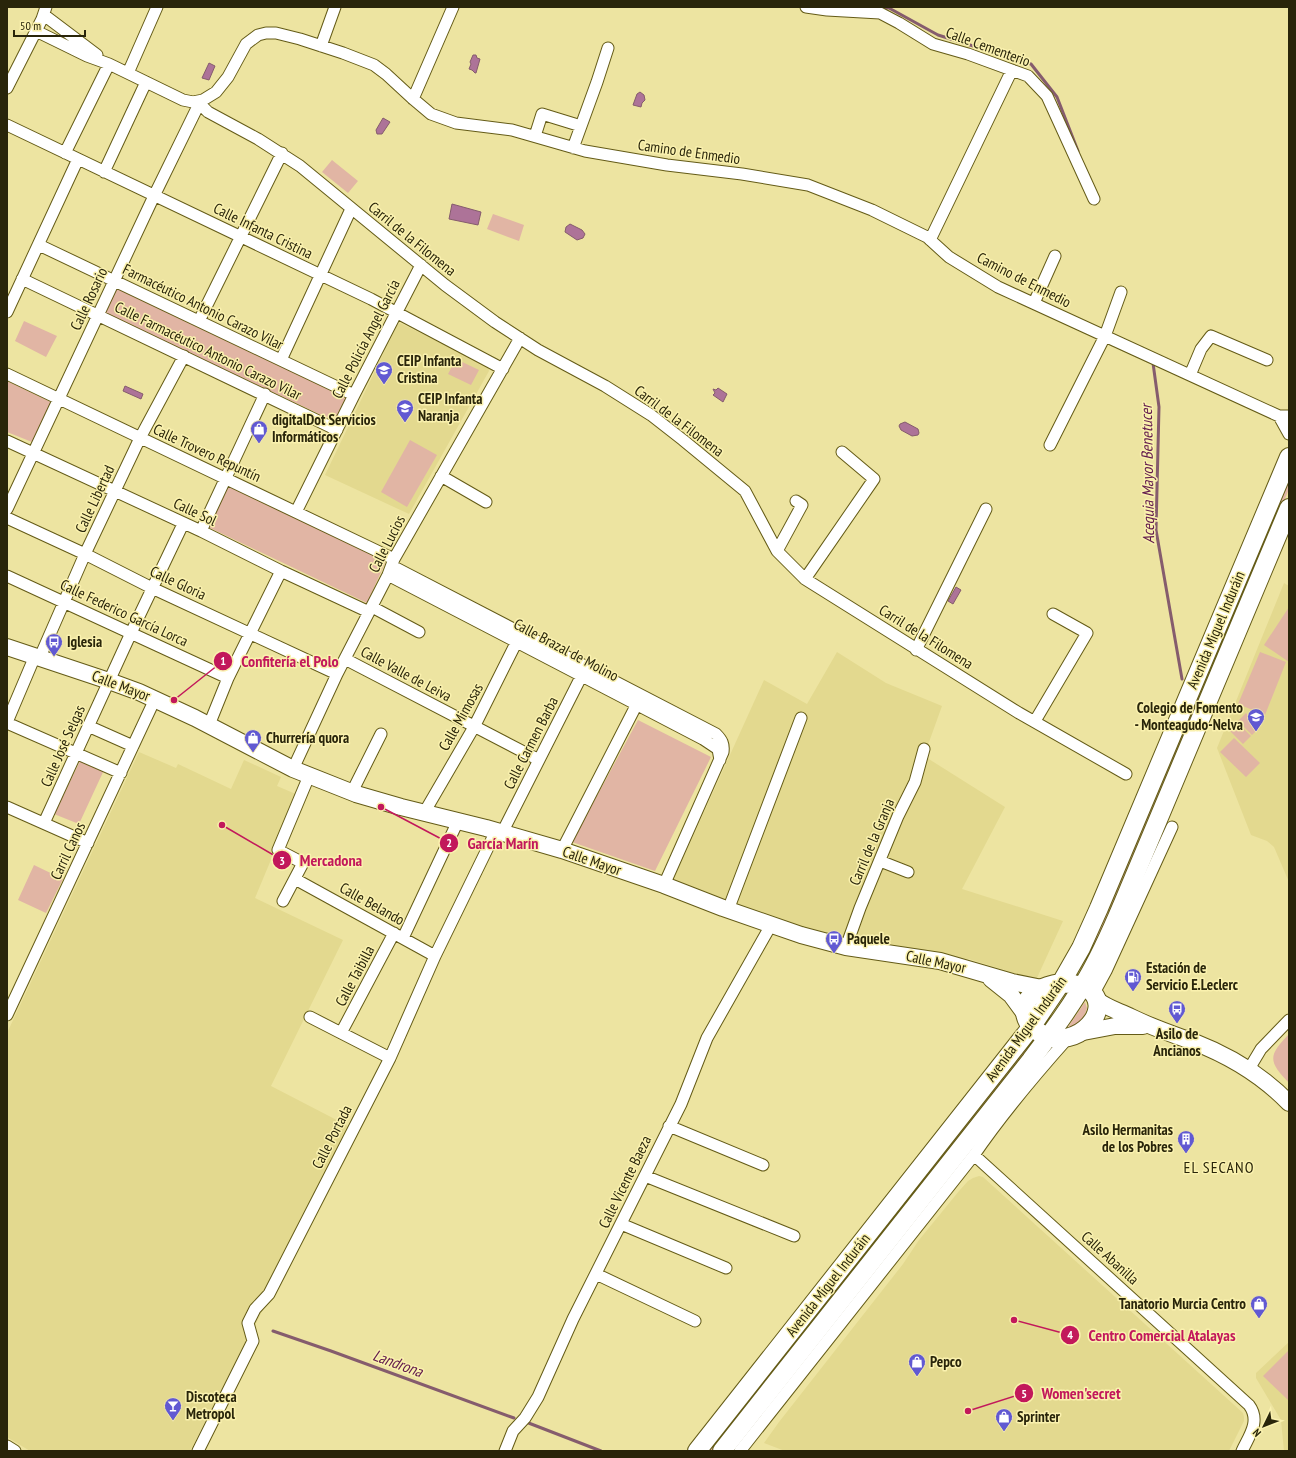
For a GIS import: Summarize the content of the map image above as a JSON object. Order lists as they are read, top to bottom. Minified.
{"streets":{"main road":["Avenida Miguel Induráin","Calle Mayor"],"street":["Calle Cementerio","Camino de Enmedio","Calle Infanta Cristina","Carril de la Filomena","Calle Rosario","Farmacéutico Antonio Carazo Vilar","Calle Policía Angel García","Calle Farmacéutico Antonio Carazo Vilar","Calle Trovero Repuntín","Calle Libertad","Calle Sol","Calle Lucios","Calle Gloria","Calle Federico García Lorca","Calle Valle de Leiva","Calle Mimosas","Calle Carmen Barba","Calle José Selgas","Carril de la Granja","Carril Canos","Calle Belando","Calle Taibilla","Calle Portada","Calle Vicente Baeza","Calle Abanilla"]},"crossings":[["Camino de Enmedio","Carril de la Filomena"],["Camino de Enmedio","Calle Rosario"],["Calle Infanta Cristina","Calle Rosario"],["Calle Infanta Cristina","Calle Policía Angel García"],["Calle Infanta Cristina","Calle Lucios"],["Carril de la Filomena","Calle Rosario"],["Carril de la Filomena","Calle Policía Angel García"],["Carril de la Filomena","Calle Lucios"],["Calle Rosario","Farmacéutico Antonio Carazo Vilar"],["Calle Rosario","Calle Farmacéutico Antonio Carazo Vilar"],["Calle Rosario","Calle Trovero Repuntín"],["Calle Rosario","Calle Sol"],["Farmacéutico Antonio Carazo Vilar","Calle Policía Angel García"],["Calle Policía Angel García","Calle Farmacéutico Antonio Carazo Vilar"],["Calle Policía Angel García","Calle Trovero Repuntín"],["Calle Farmacéutico Antonio Carazo Vilar","Calle Libertad"],["Calle Trovero Repuntín","Calle Libertad"],["Calle Trovero Repuntín","Calle Lucios"],["Calle Trovero Repuntín","Calle Mayor"],["Calle Trovero Repuntín","Calle Mimosas"],["Calle Trovero Repuntín","Calle Carmen Barba"],["Calle Libertad","Calle Sol"],["Calle Libertad","Calle Gloria"],["Calle Libertad","Calle Federico García Lorca"],["Calle Libertad","Calle Mayor"],["Calle Sol","Calle Lucios"],["Calle Sol","Calle José Selgas"],["Calle Lucios","Calle Gloria"],["Calle Lucios","Calle Valle de Leiva"],["Calle Lucios","Calle Mayor"],["Calle Gloria","Calle José Selgas"],["Calle Federico García Lorca","Calle José Selgas"],["Avenida Miguel Induráin","Calle Mayor"],["Calle Valle de Leiva","Calle Mimosas"],["Calle Valle de Leiva","Calle Carmen Barba"],["Calle Mayor","Calle Mimosas"],["Calle Mayor","Calle Carmen Barba"],["Calle Mayor","Calle José Selgas"],["Calle Mayor","Carril de la Granja"],["Calle Mayor","Carril Canos"],["Calle Mayor","Calle Taibilla"],["Calle Mayor","Calle Portada"],["Calle Mayor","Calle Vicente Baeza"],["Calle Carmen Barba","Calle Portada"],["Calle Belando","Calle Taibilla"],["Calle Belando","Calle Portada"]],"districts":["EL SECANO"],"water":["Acequia Mayor Benetucer","Landrona"],"places":{"school or university":["CEIP Infanta Cristina","CEIP Infanta Naranja","Colegio de Fomento - Monteagudo-Nelva"],"shop":["digitalDot Servicios Informáticos","Churrería quora","Tanatorio Murcia Centro","Pepco","Sprinter"],"bus stop":["Iglesia","Paquele","Asilo de Ancianos"],"other":["Confitería el Polo","García Marín","Mercadona","Centro Comercial Atalayas","Women'secret"],"fuel station":["Estación de Servicio E.Leclerc"],"building":["Asilo Hermanitas de los Pobres"],"bar":["Discoteca Metropol"]},"scale_bar":"50 m","north":"bottom left"}
